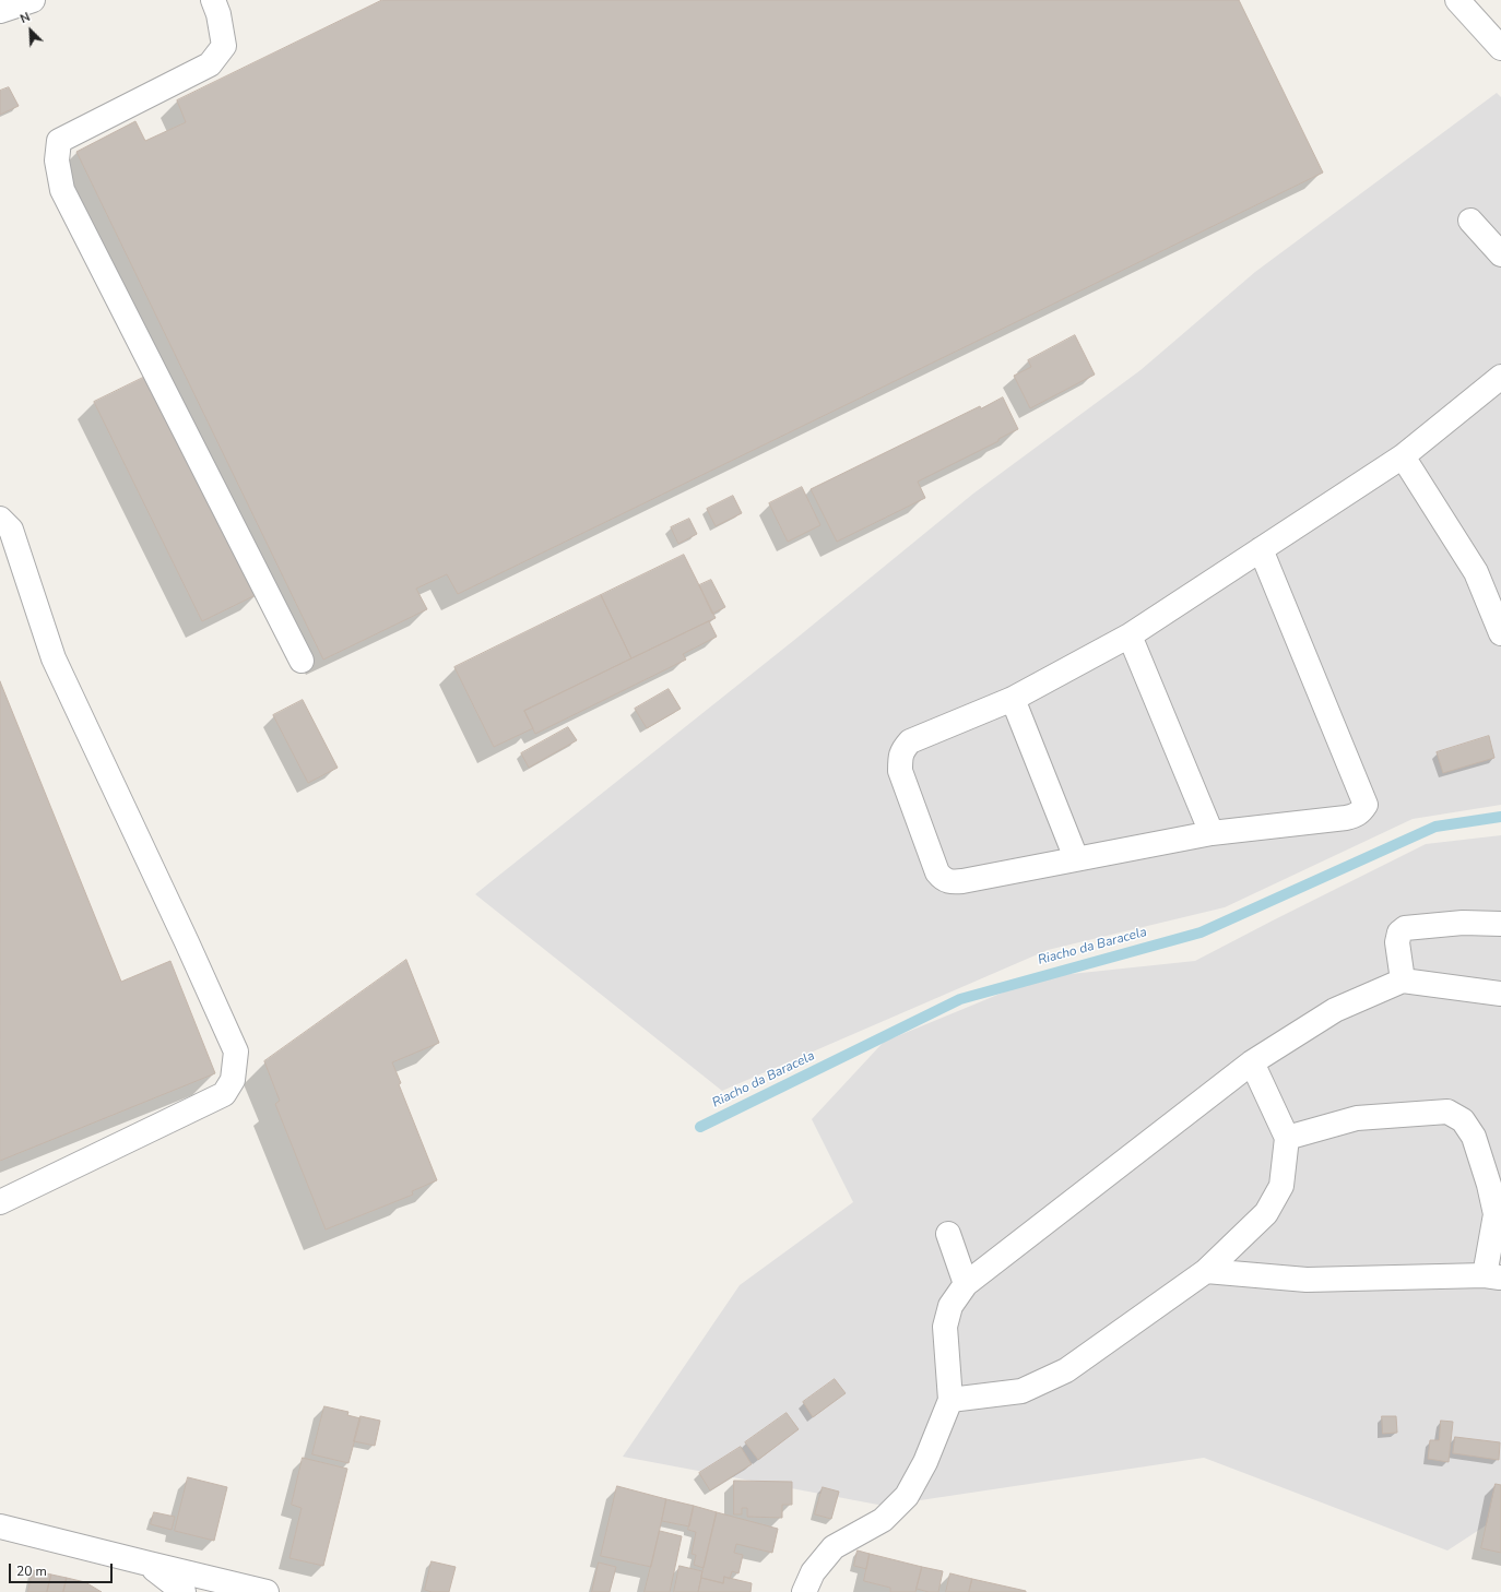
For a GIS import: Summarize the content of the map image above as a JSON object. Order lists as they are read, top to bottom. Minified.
{"water":["Riacho da Baracela"],"scale_bar":"20 m","north":"top left"}
